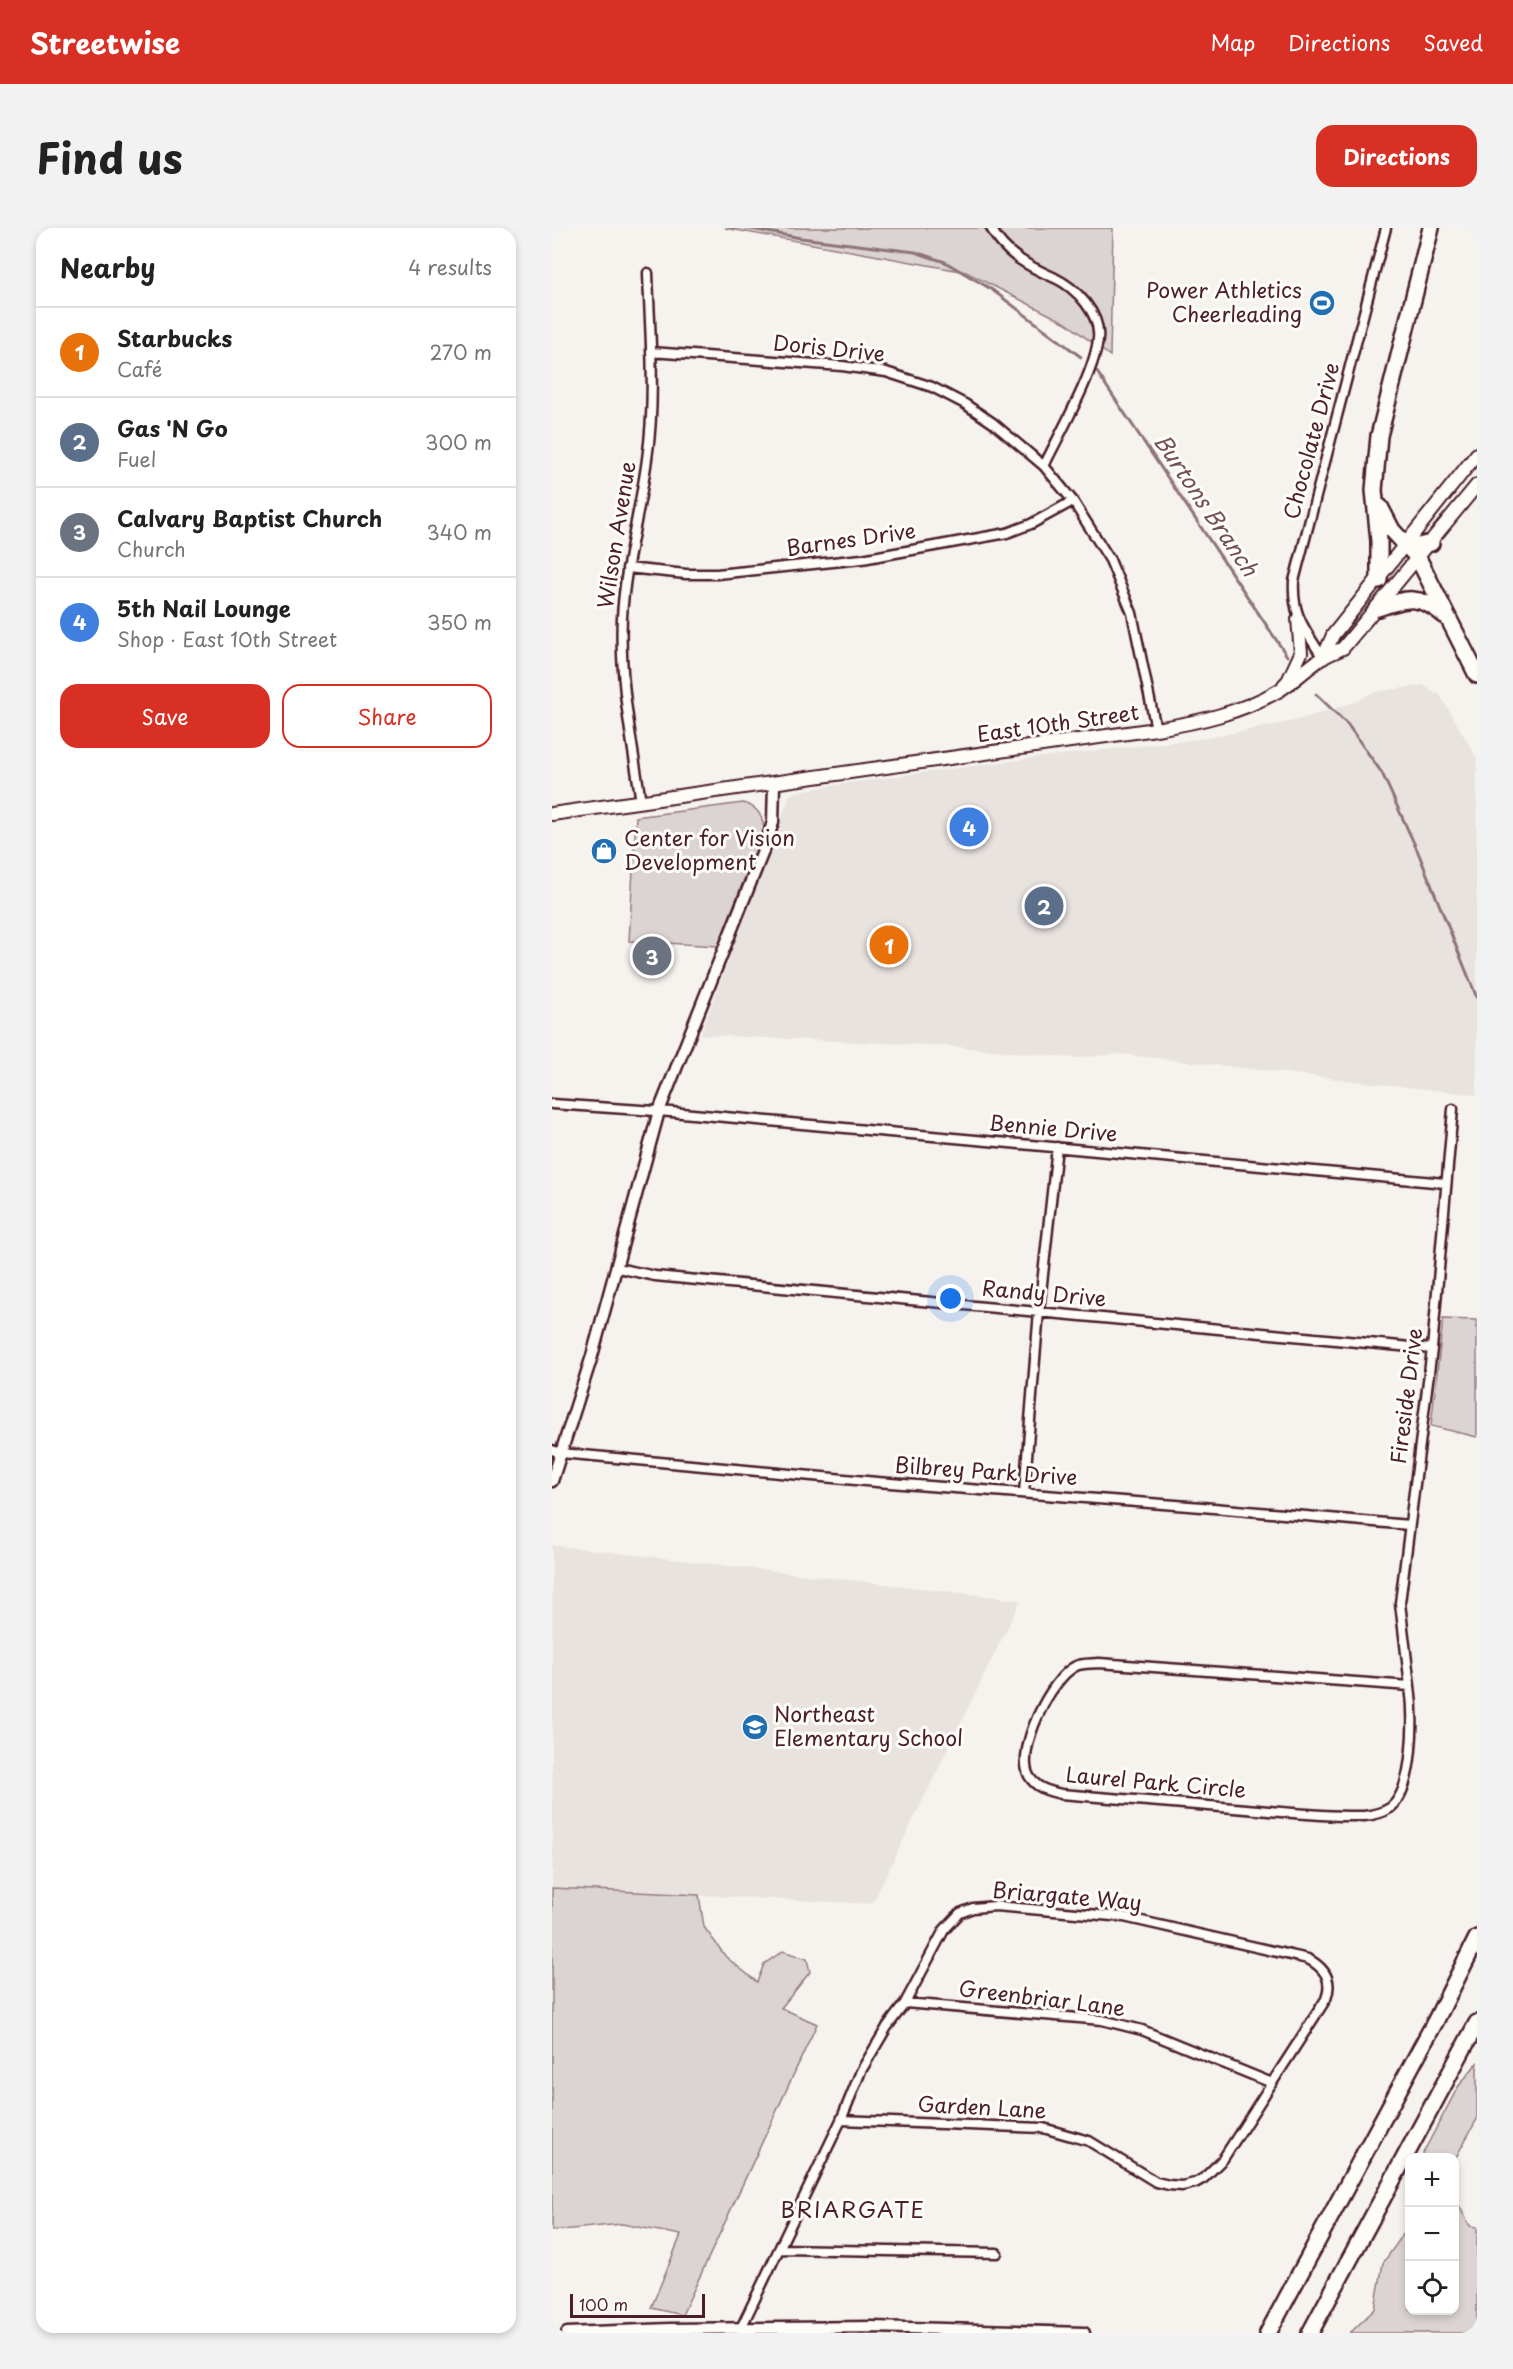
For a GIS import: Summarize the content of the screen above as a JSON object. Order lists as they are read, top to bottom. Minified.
{"streets":{"main road":["East 10th Street"],"street":["Doris Drive","Chocolate Drive","Wilson Avenue","Barnes Drive","Bennie Drive","Randy Drive","Fireside Drive","Bilbrey Park Drive","Laurel Park Circle","Briargate Way","Greenbriar Lane","Garden Lane"]},"crossings":[["Doris Drive","Wilson Avenue"],["Doris Drive","Barnes Drive"],["Doris Drive","East 10th Street"],["Chocolate Drive","East 10th Street"],["Wilson Avenue","Barnes Drive"],["Wilson Avenue","East 10th Street"],["Bennie Drive","Fireside Drive"],["Randy Drive","Fireside Drive"],["Fireside Drive","Bilbrey Park Drive"],["Fireside Drive","Laurel Park Circle"],["Briargate Way","Greenbriar Lane"],["Briargate Way","Garden Lane"],["Greenbriar Lane","Garden Lane"]],"districts":["BRIARGATE"],"water":["Burtons Branch"],"places":{"sports":["Power Athletics Cheerleading"],"shop":["Center for Vision Development"],"school or university":["Northeast Elementary School"]},"scale_bar":"100 m","page":{"header":"Streetwise","nav":["Map","Directions","Saved"],"title":"Find us","buttons":["Directions",["Save","Share"]],"heading":["Nearby","4 results"],"list":[{"mark":"1","name":"Starbucks","note":"Café","value":"270 m"},{"mark":"2","name":"Gas 'N Go","note":"Fuel","value":"300 m"},{"mark":"3","name":"Calvary Baptist Church","note":"Church","value":"340 m"},{"mark":"4","name":"5th Nail Lounge","note":"Shop · East 10th Street","value":"350 m"}],"pins":["4","2","1","3"],"map_buttons":["+","−"],"scale":"100 m"}}
